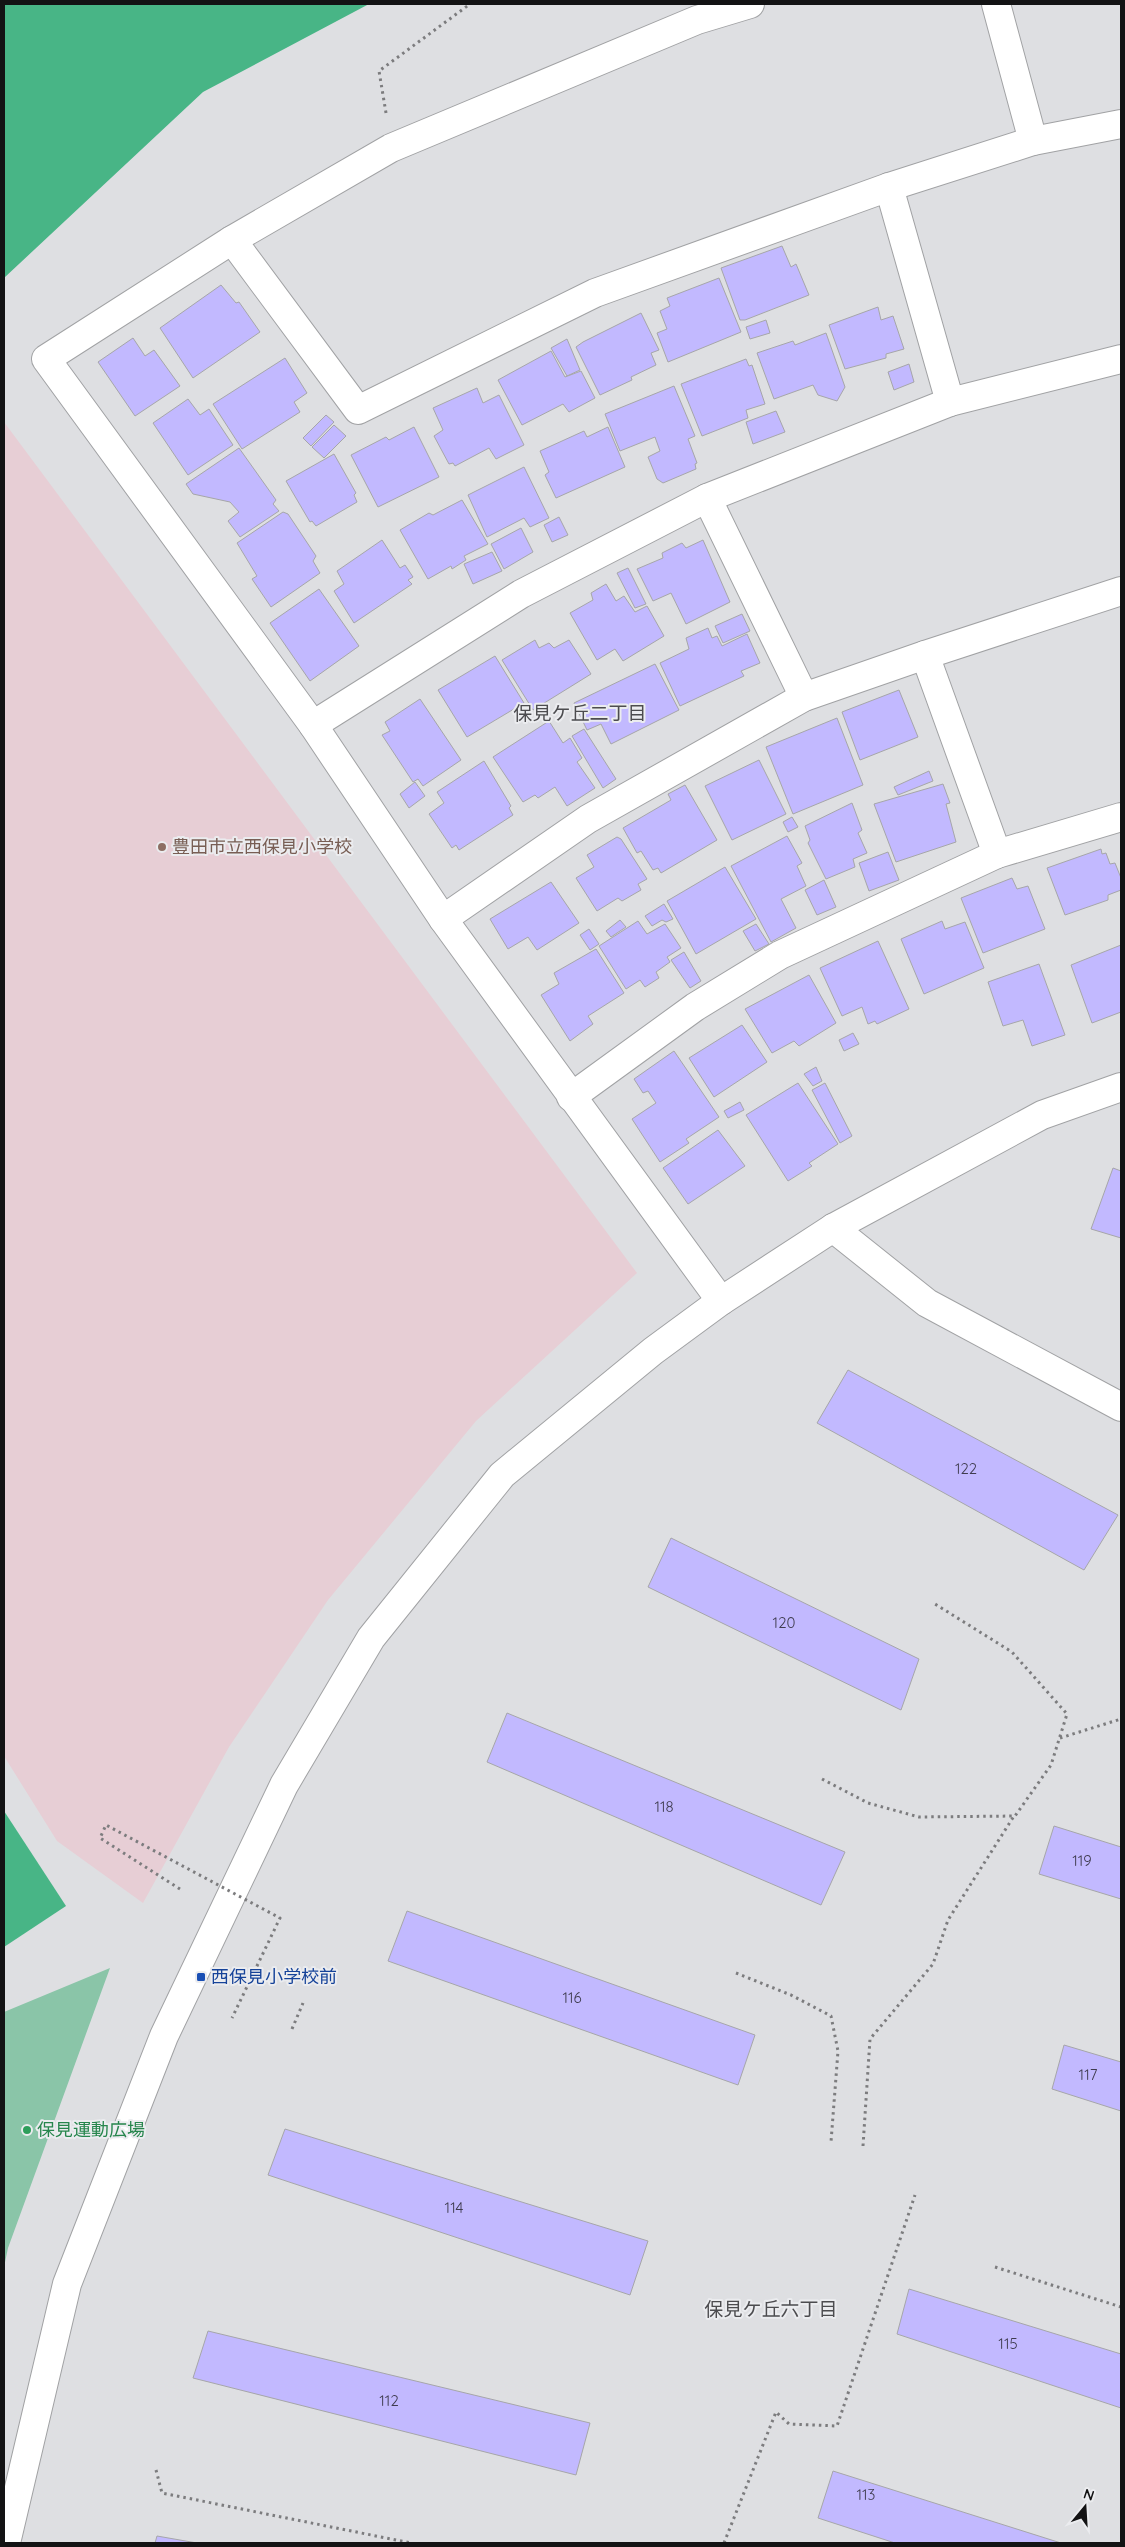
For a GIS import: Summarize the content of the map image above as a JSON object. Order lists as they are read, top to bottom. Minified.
{"districts":["保見ケ丘二丁目","保見ケ丘六丁目"],"places":{"other":["豊田市立西保見小学校","保見運動広場"],"transit":["西保見小学校前"]},"house_numbers":["122","120","118","119","116","117","114","115","112","113"],"north":"top"}
